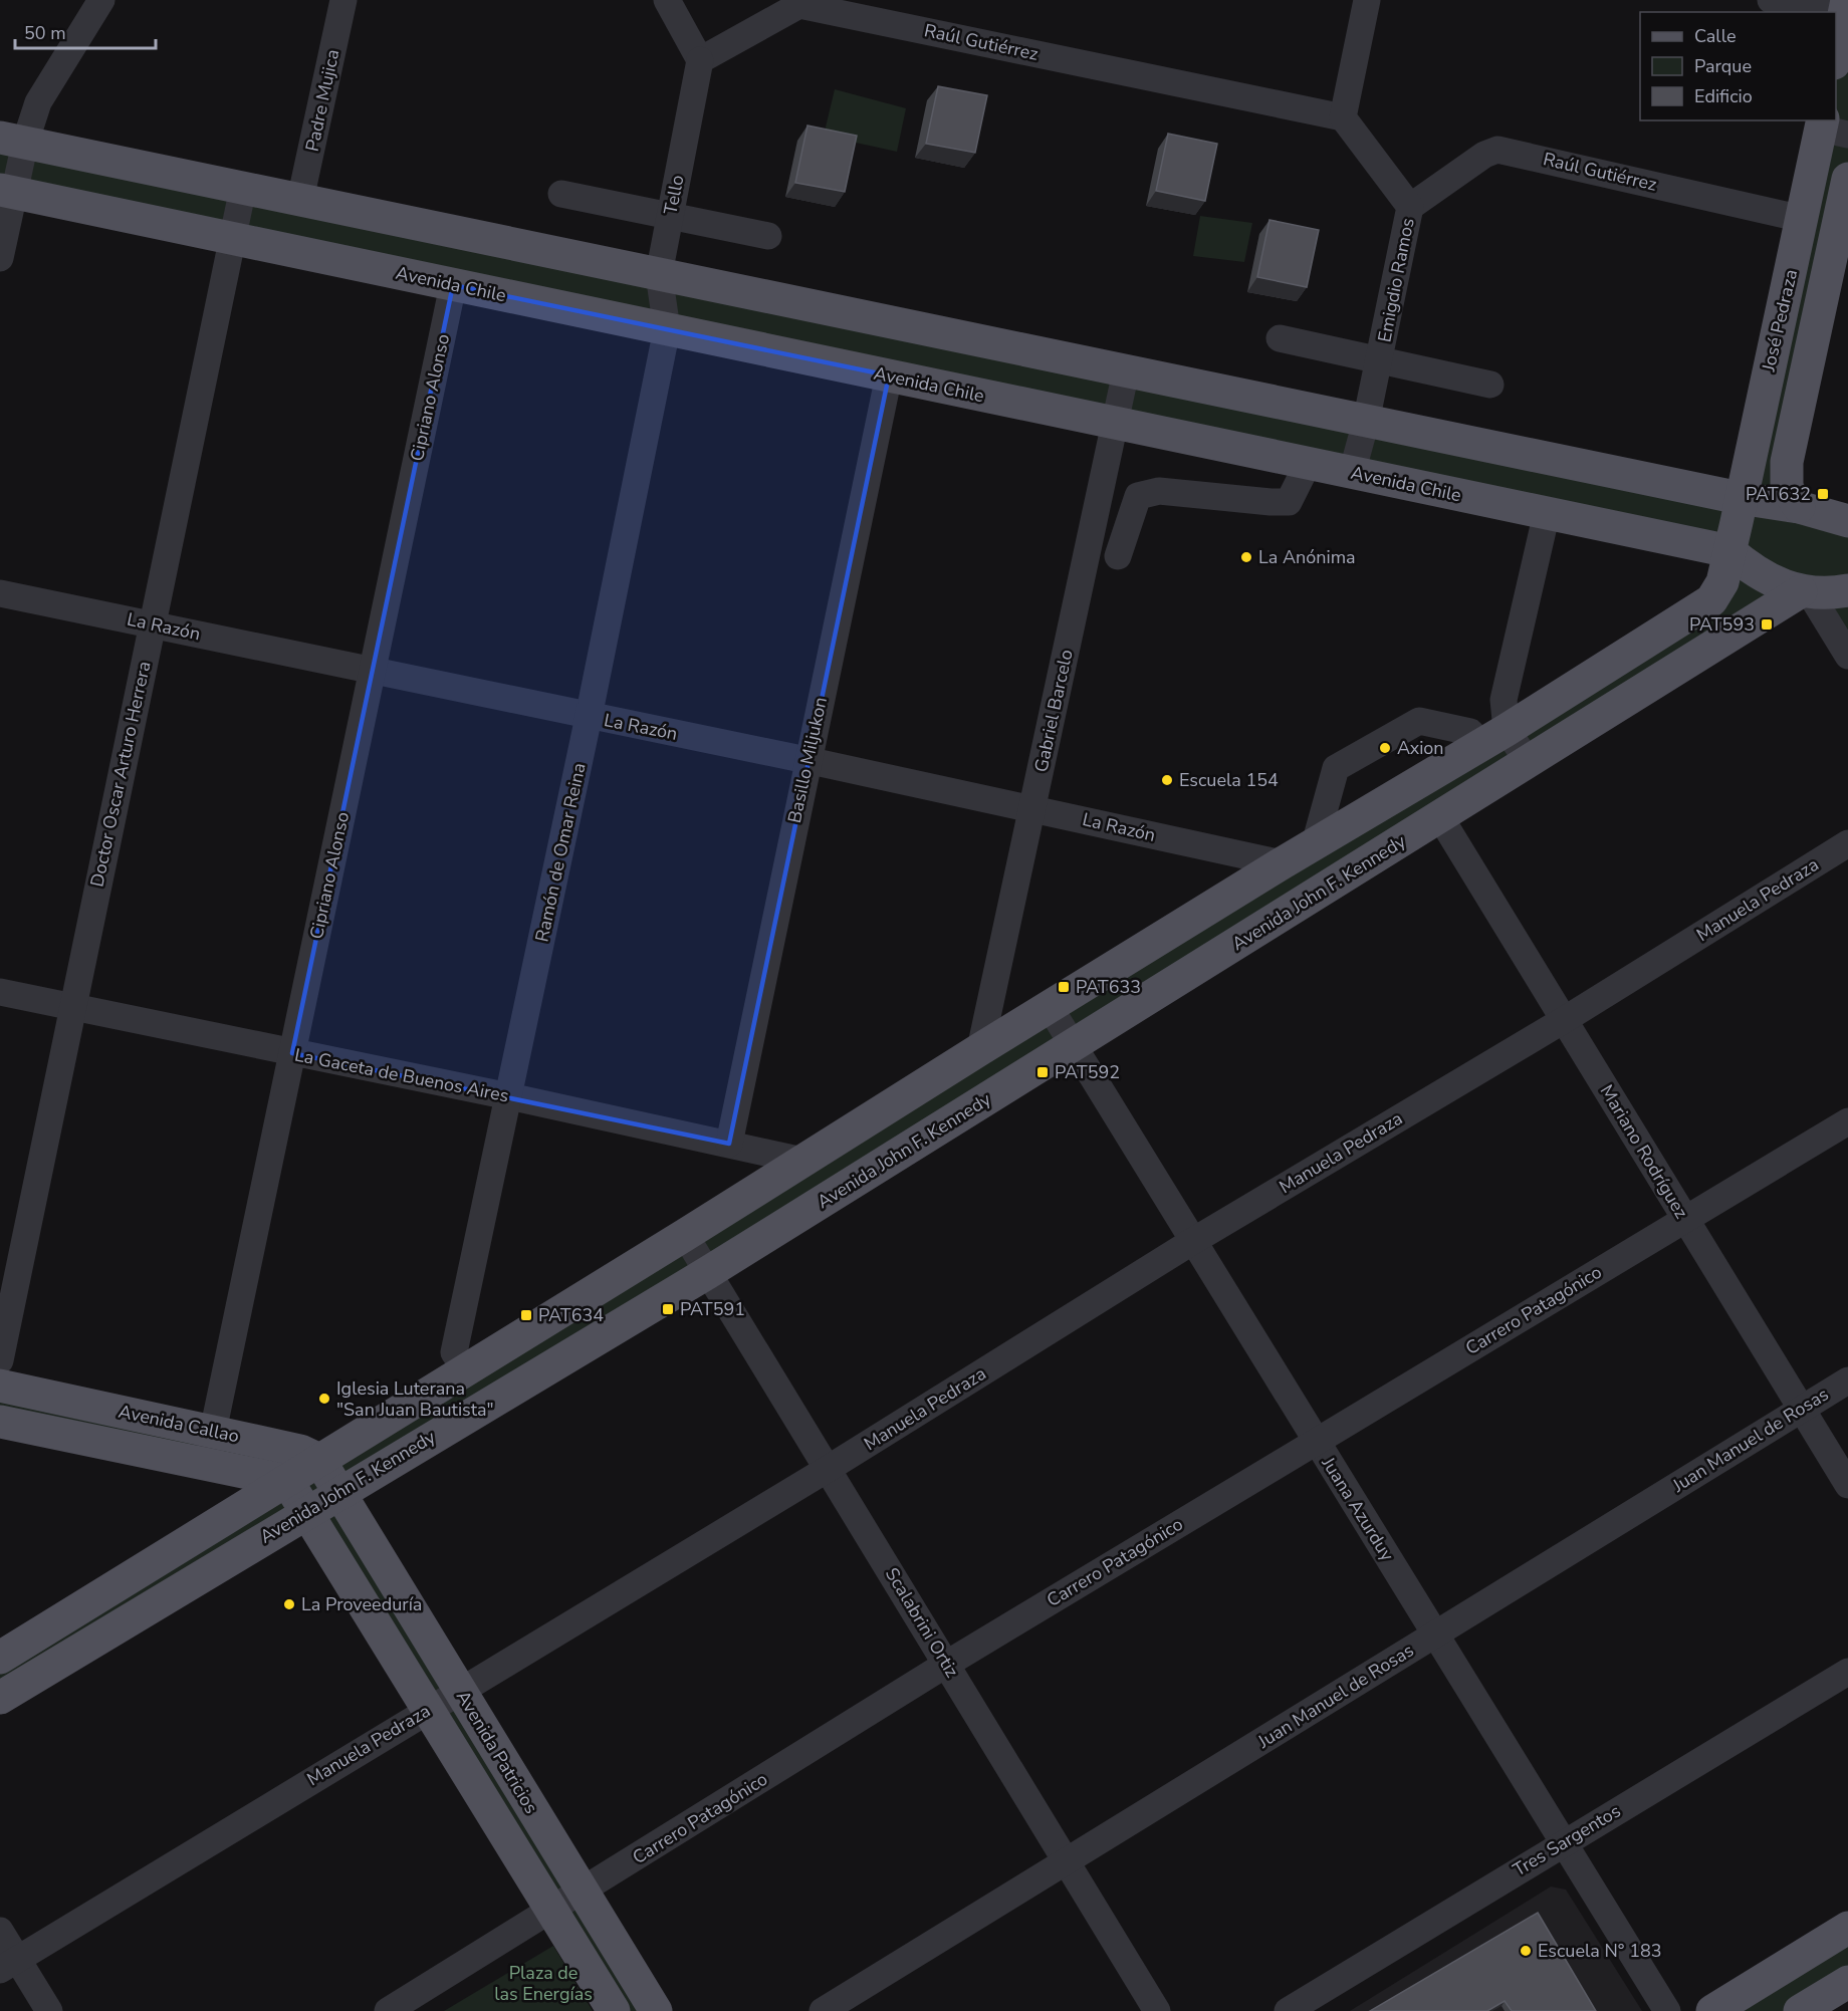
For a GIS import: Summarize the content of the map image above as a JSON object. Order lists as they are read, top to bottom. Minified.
{"streets":{"main road":["Avenida Chile","José Pedraza","Avenida John F. Kennedy","Avenida Callao","Avenida Patricios"],"street":["Raúl Gutiérrez","Padre Mujica","Tello","Emigdio Ramos","Cipriano Alonso","La Razón","Gabriel Barcelo","Basillo Miljukon","Doctor Oscar Arturo Herrera","Ramón de Omar Reina","Manuela Pedraza","La Gaceta de Buenos Aires","Mariano Rodríguez","Carrero Patagónico","Juan Manuel de Rosas","Juana Azurduy","Scalabrini Ortiz","Tres Sargentos"]},"crossings":[["Raúl Gutiérrez","Tello"],["Raúl Gutiérrez","Emigdio Ramos"],["Raúl Gutiérrez","José Pedraza"],["Padre Mujica","Avenida Chile"],["Tello","Avenida Chile"],["Tello","Ramón de Omar Reina"],["Emigdio Ramos","Avenida Chile"],["Avenida Chile","José Pedraza"],["Avenida Chile","Cipriano Alonso"],["Avenida Chile","Gabriel Barcelo"],["Avenida Chile","Basillo Miljukon"],["Avenida Chile","Doctor Oscar Arturo Herrera"],["Avenida Chile","Ramón de Omar Reina"],["Avenida Chile","Avenida John F. Kennedy"],["José Pedraza","Avenida John F. Kennedy"],["Cipriano Alonso","La Razón"],["Cipriano Alonso","La Gaceta de Buenos Aires"],["Cipriano Alonso","Avenida Callao"],["La Razón","Gabriel Barcelo"],["La Razón","Basillo Miljukon"],["La Razón","Doctor Oscar Arturo Herrera"],["La Razón","Ramón de Omar Reina"],["La Razón","Avenida John F. Kennedy"],["Gabriel Barcelo","Avenida John F. Kennedy"],["Basillo Miljukon","La Gaceta de Buenos Aires"],["Doctor Oscar Arturo Herrera","La Gaceta de Buenos Aires"],["Ramón de Omar Reina","Avenida John F. Kennedy"],["Ramón de Omar Reina","La Gaceta de Buenos Aires"],["Avenida John F. Kennedy","La Gaceta de Buenos Aires"],["Avenida John F. Kennedy","Mariano Rodríguez"],["Avenida John F. Kennedy","Avenida Callao"],["Avenida John F. Kennedy","Juana Azurduy"],["Avenida John F. Kennedy","Scalabrini Ortiz"],["Avenida John F. Kennedy","Avenida Patricios"],["Manuela Pedraza","Mariano Rodríguez"],["Manuela Pedraza","Juana Azurduy"],["Manuela Pedraza","Scalabrini Ortiz"],["Manuela Pedraza","Avenida Patricios"],["Mariano Rodríguez","Carrero Patagónico"],["Mariano Rodríguez","Juan Manuel de Rosas"],["Carrero Patagónico","Juana Azurduy"],["Carrero Patagónico","Scalabrini Ortiz"],["Carrero Patagónico","Avenida Patricios"],["Juan Manuel de Rosas","Juana Azurduy"],["Juan Manuel de Rosas","Scalabrini Ortiz"],["Juana Azurduy","Tres Sargentos"]],"parks":["Plaza de las Energías"],"places":{"transit":["PAT632","PAT593","PAT633","PAT592","PAT591","PAT634"],"other":["La Anónima","Axion","Escuela 154","Iglesia Luterana \"San Juan Bautista\"","La Proveeduría","Escuela N° 183"]},"legend":["Calle","Parque","Edificio"],"scale_bar":"50 m"}
